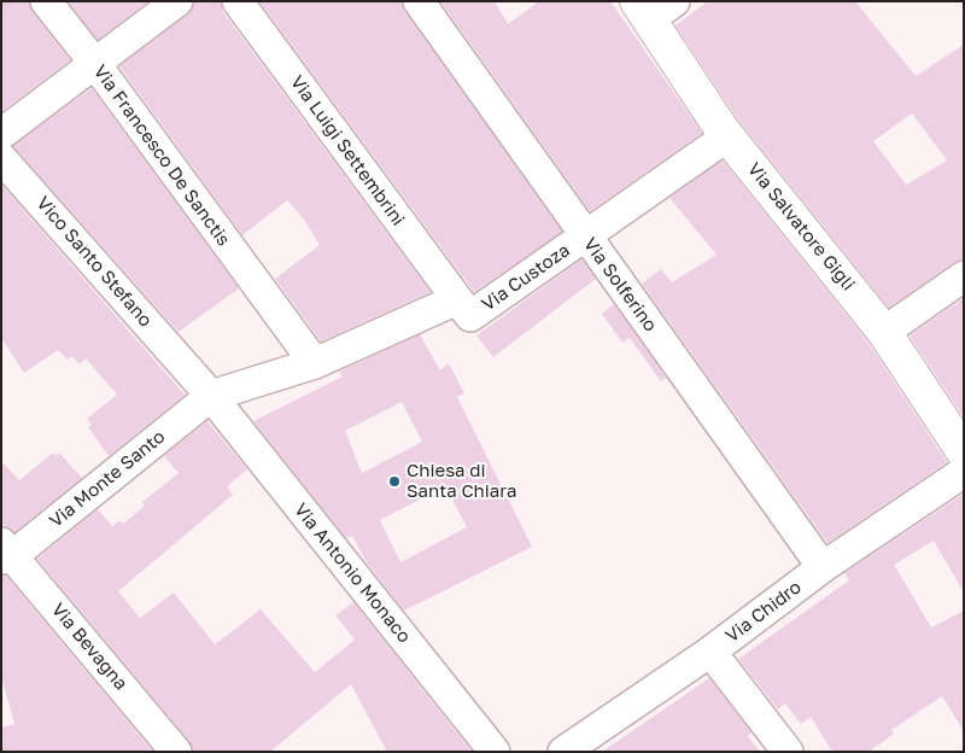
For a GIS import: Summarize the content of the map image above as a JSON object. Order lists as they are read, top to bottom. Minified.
{"streets":{"street":["Via Luigi Settembrini","Via Francesco De Sanctis","Via Salvatore Gigli","Vico Santo Stefano","Via Custoza","Via Solferino","Via Monte Santo","Via Antonio Monaco","Via Chidro","Via Bevagna"]},"crossings":[["Via Luigi Settembrini","Via Custoza"],["Via Francesco De Sanctis","Via Custoza"],["Via Salvatore Gigli","Via Custoza"],["Vico Santo Stefano","Via Custoza"],["Vico Santo Stefano","Via Monte Santo"],["Vico Santo Stefano","Via Antonio Monaco"],["Via Custoza","Via Solferino"],["Via Custoza","Via Monte Santo"],["Via Custoza","Via Antonio Monaco"],["Via Solferino","Via Chidro"],["Via Monte Santo","Via Antonio Monaco"],["Via Monte Santo","Via Bevagna"]],"places":["Chiesa di Santa Chiara"]}
